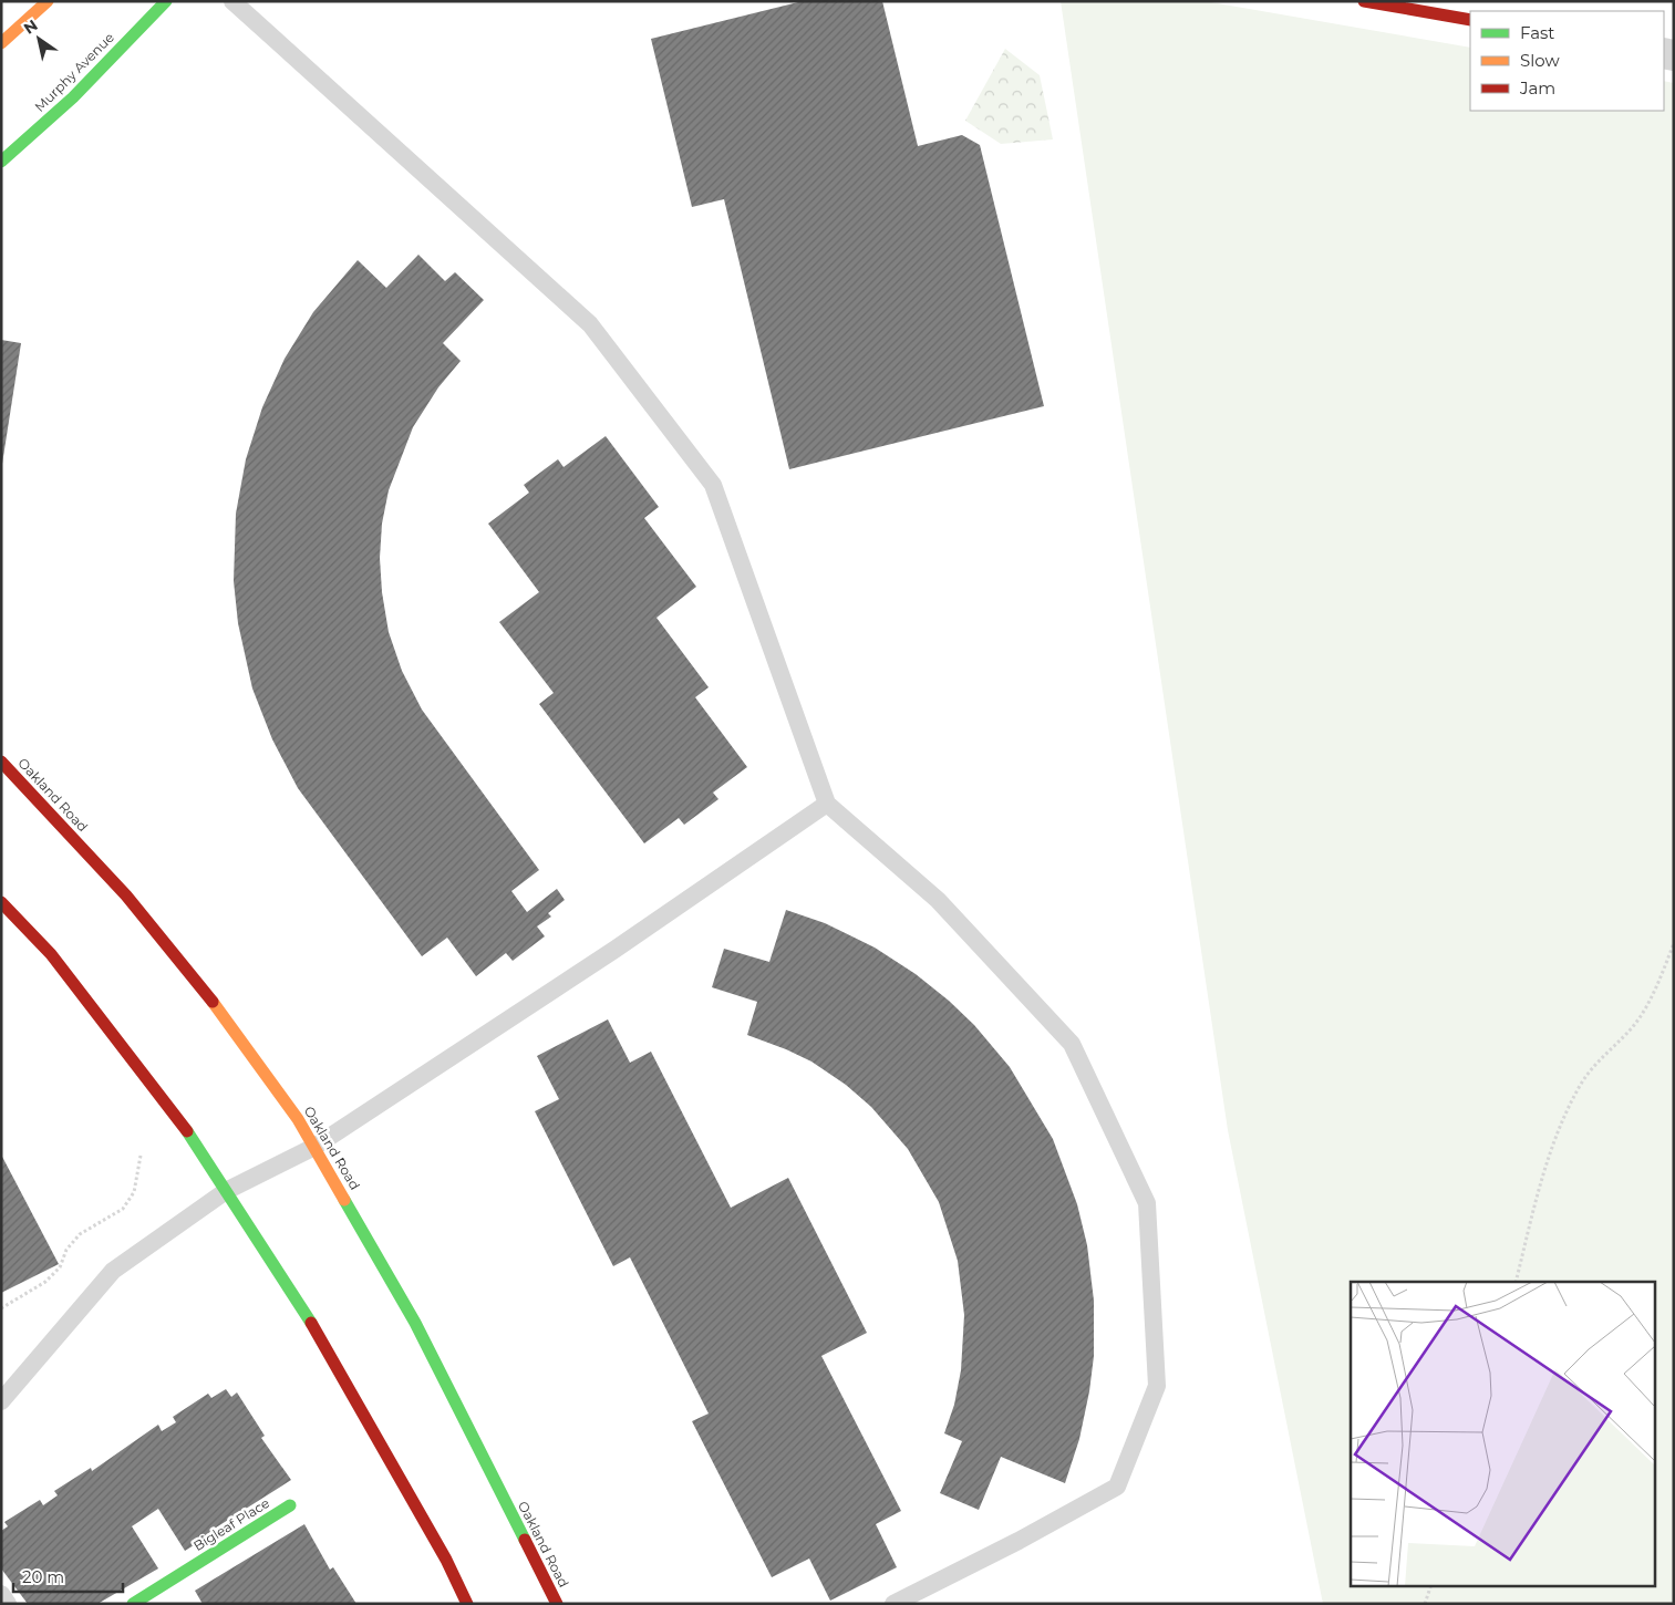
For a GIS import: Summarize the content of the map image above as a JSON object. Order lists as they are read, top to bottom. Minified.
{"streets":{"main road":["Murphy Avenue","Oakland Road","Bigleaf Place"]},"legend":["Fast","Slow","Jam"],"scale_bar":"20 m","north":"top left"}
